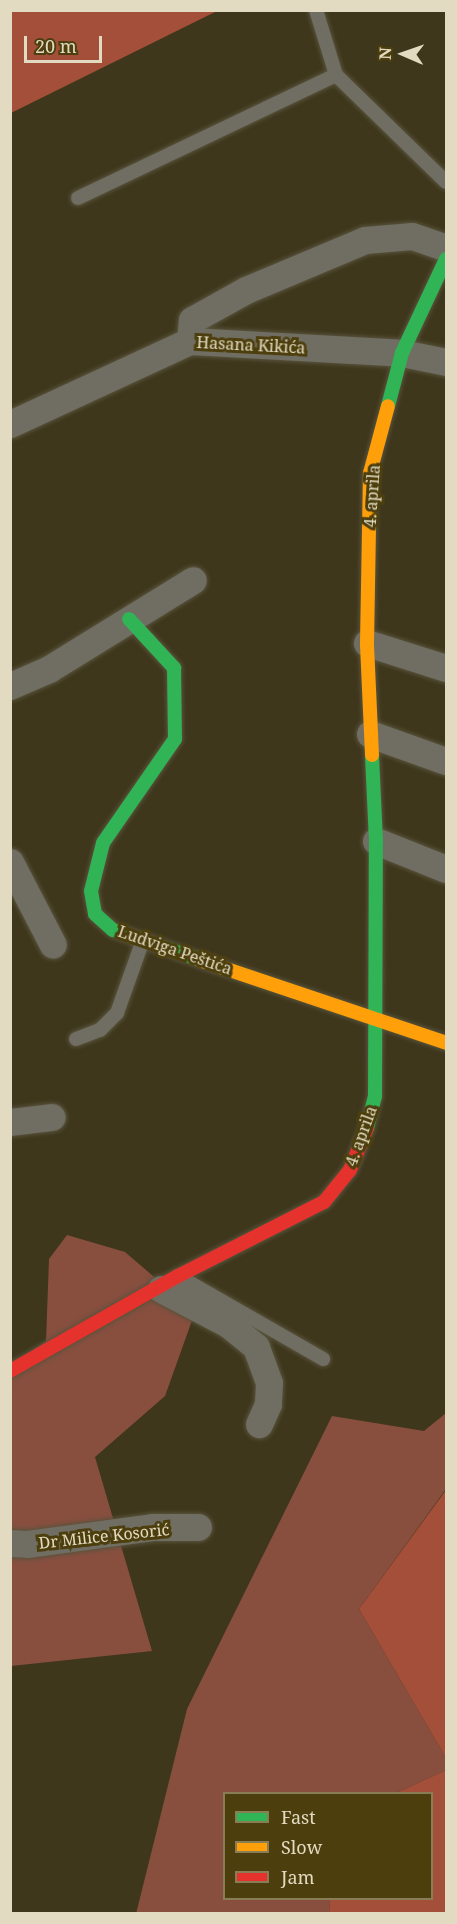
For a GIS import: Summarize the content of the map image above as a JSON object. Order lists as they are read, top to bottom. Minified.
{"streets":{"street":["Hasana Kikića","4. aprila","Ludviga Peštića","Dr Milice Kosorić"]},"crossings":[["Hasana Kikića","4. aprila"],["4. aprila","Ludviga Peštića"]],"legend":["Fast","Slow","Jam"],"scale_bar":"20 m","north":"left"}
